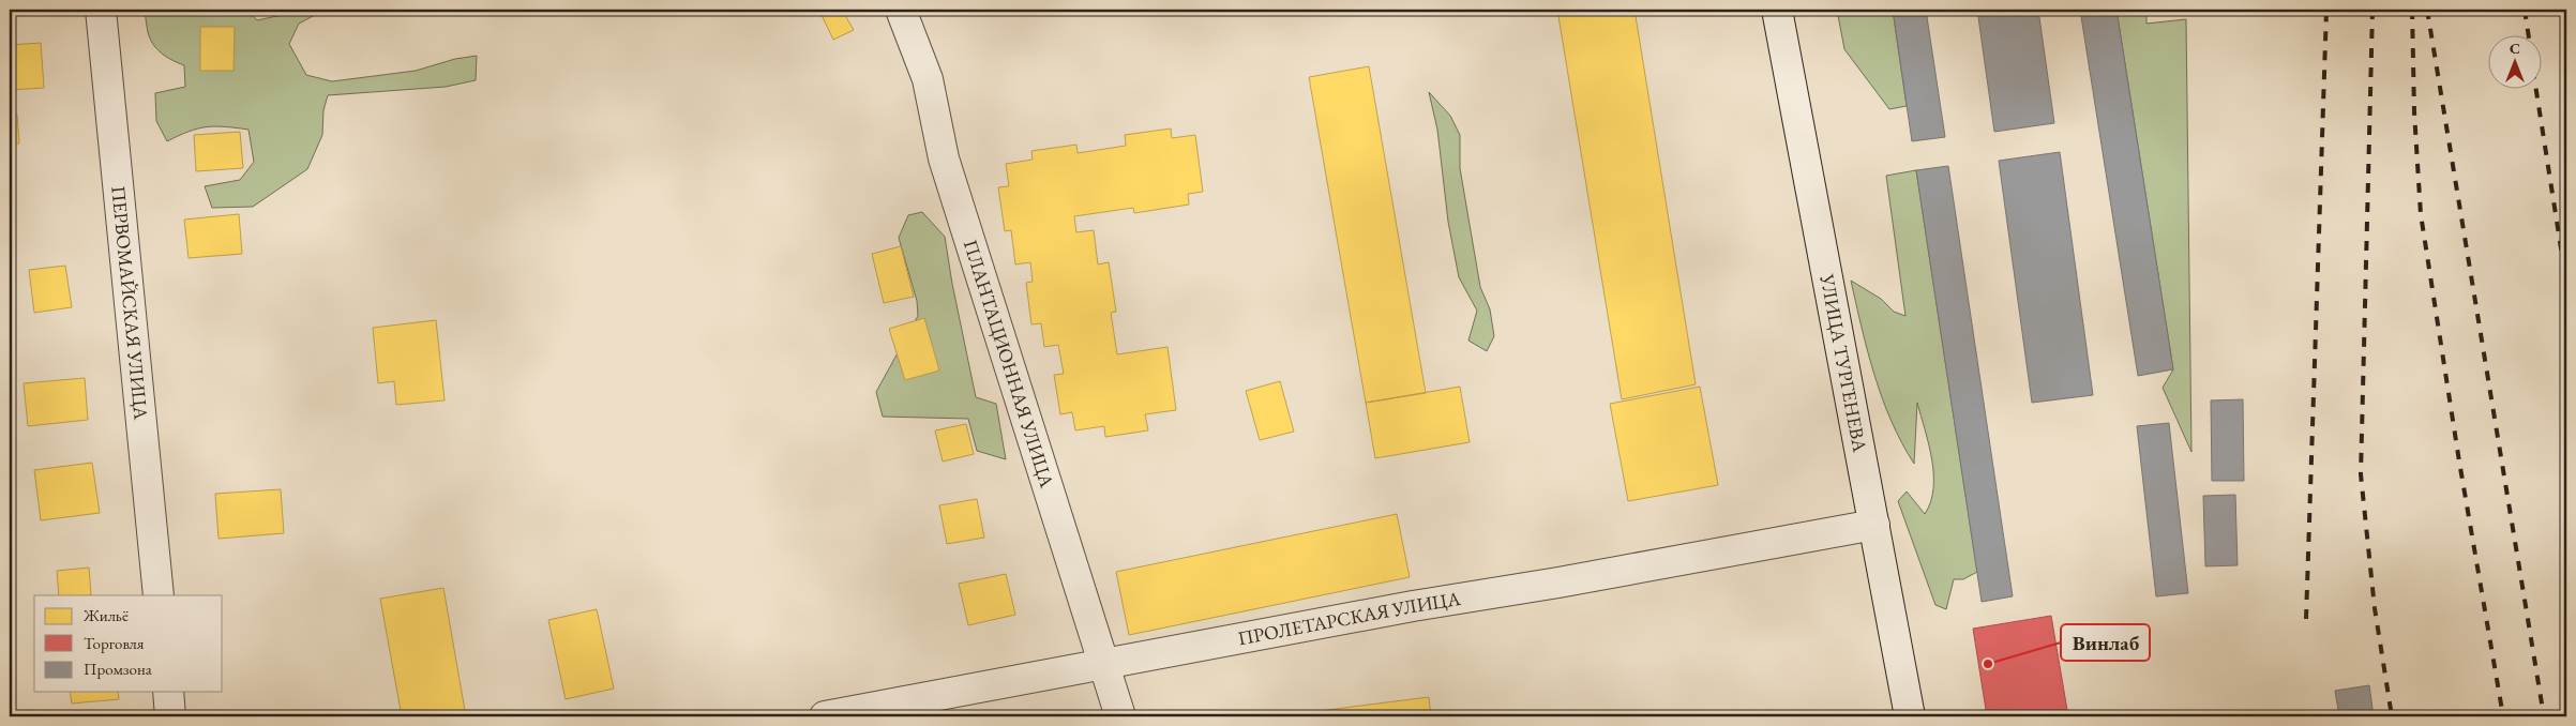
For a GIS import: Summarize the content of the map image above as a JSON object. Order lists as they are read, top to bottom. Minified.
{"streets":{"street":["ПЕРВОМАЙСКАЯ УЛИЦА","ПЛАНТАЦИОННАЯ УЛИЦА","УЛИЦА ТУРГЕНЕВА","ПРОЛЕТАРСКАЯ УЛИЦА"]},"crossings":[["ПЛАНТАЦИОННАЯ УЛИЦА","ПРОЛЕТАРСКАЯ УЛИЦА"],["УЛИЦА ТУРГЕНЕВА","ПРОЛЕТАРСКАЯ УЛИЦА"]],"places":["Винлаб"],"legend":["Жильё","Торговля","Промзона"],"north":"top"}
